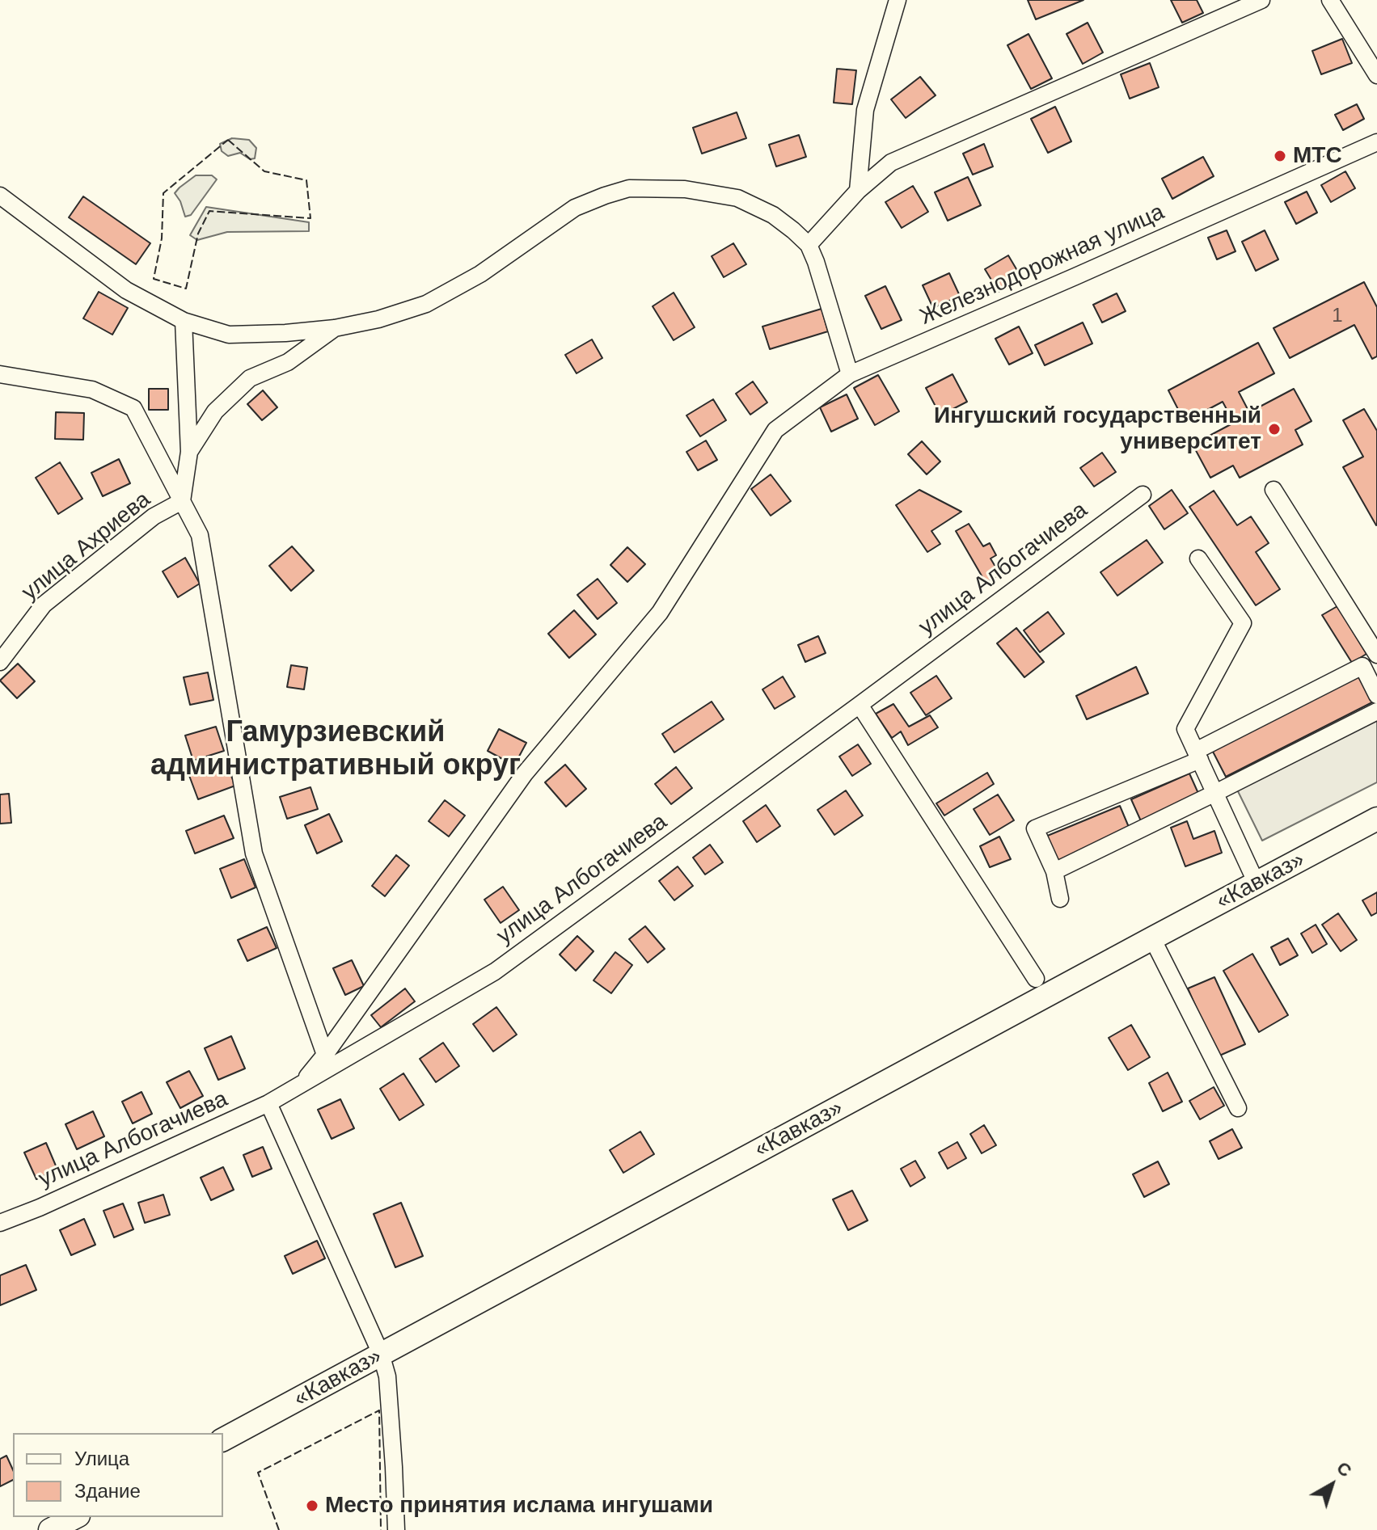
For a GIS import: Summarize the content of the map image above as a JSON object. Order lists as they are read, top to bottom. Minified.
{"streets":{"highway":["«Кавказ»"],"street":["Железнодорожная улица","улица Ахриева","улица Албогачиева"]},"crossings":[["Железнодорожная улица","улица Албогачиева"]],"districts":["Гамурзиевский административный округ"],"places":["МТС","Ингушский государственный университет","Место принятия ислама ингушами"],"house_numbers":["1"],"legend":["Улица","Здание"],"north":"top right"}
